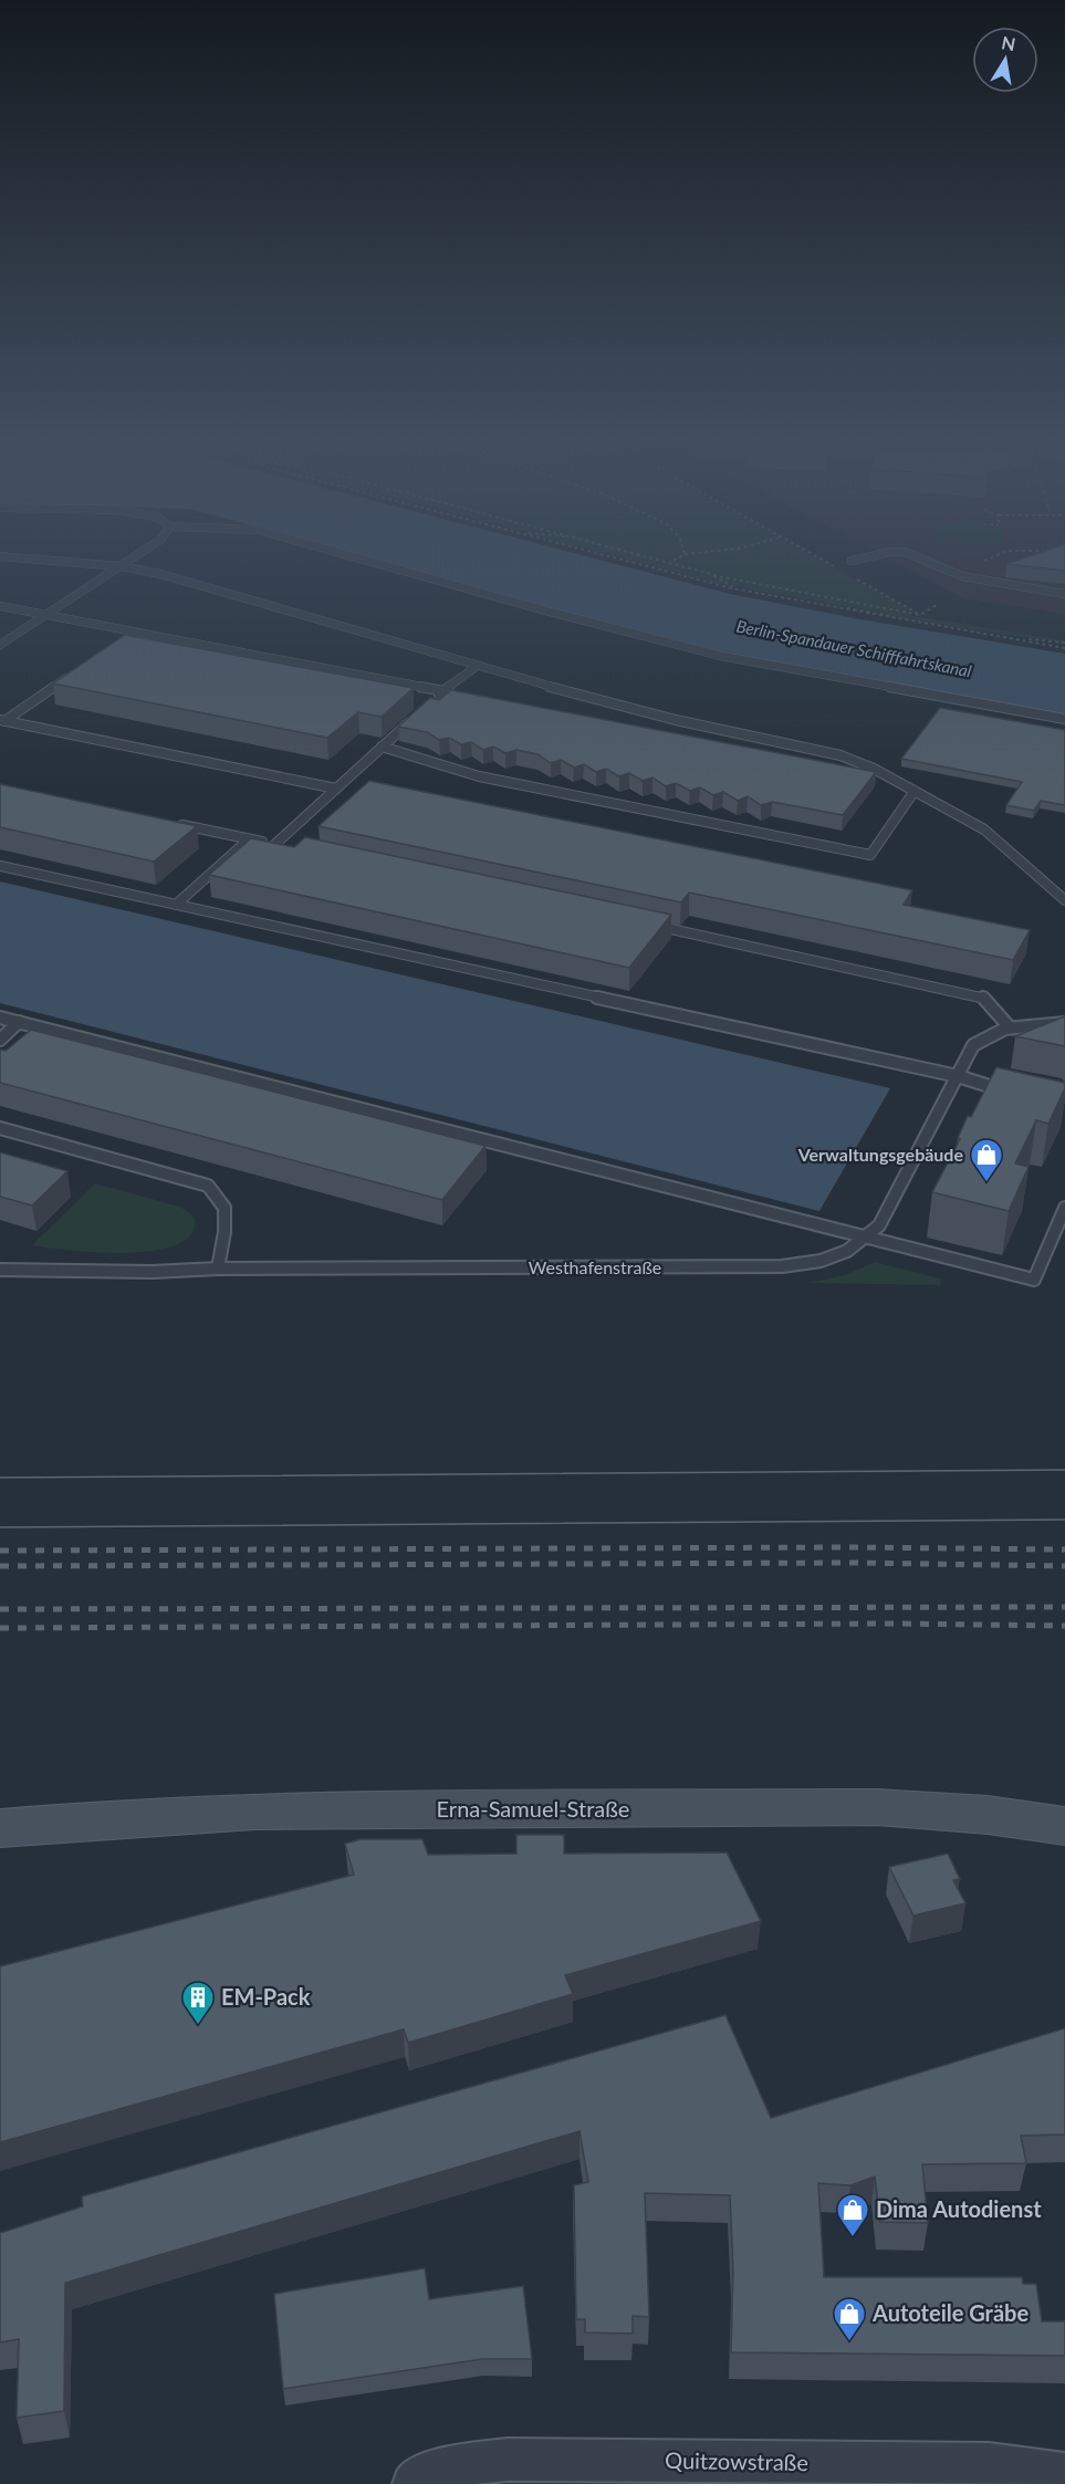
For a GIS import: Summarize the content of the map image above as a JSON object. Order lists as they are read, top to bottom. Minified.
{"streets":{"main road":["Erna-Samuel-Straße"],"street":["Quitzowstraße"],"lane":["Westhafenstraße"]},"water":["Berlin-Spandauer Schifffahrtskanal"],"places":{"shop":["Verwaltungsgebäude","Dima Autodienst","Autoteile Gräbe"],"building":["EM-Pack"]},"north":"top"}
